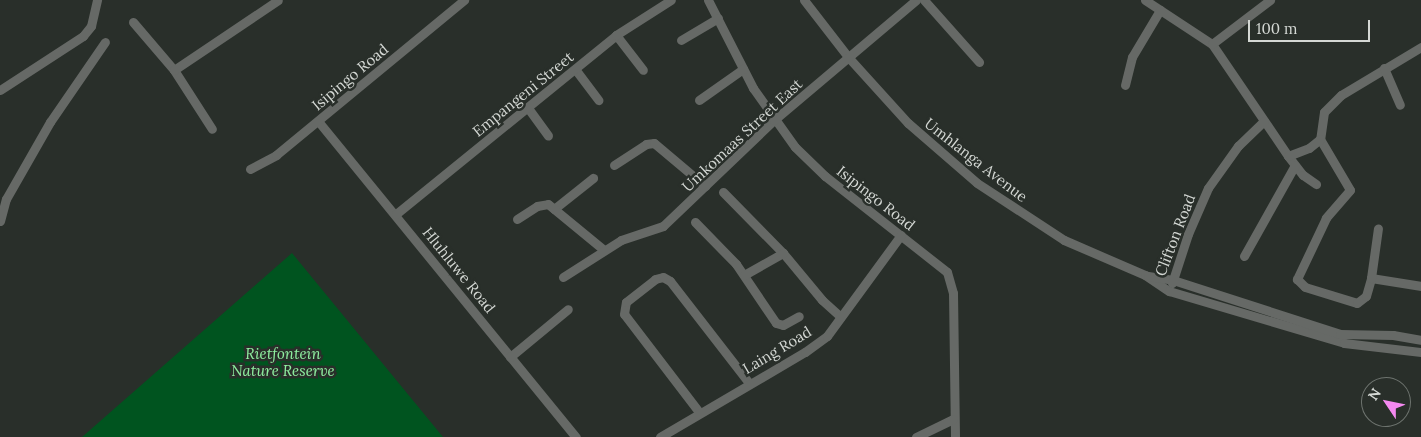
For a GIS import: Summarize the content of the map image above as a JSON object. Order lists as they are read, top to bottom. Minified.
{"streets":{"street":["Isipingo Road","Empangeni Street","Umkomaas Street East","Umhlanga Avenue","Clifton Road","Hluhluwe Road","Laing Road"]},"crossings":[["Isipingo Road","Umkomaas Street East"],["Isipingo Road","Hluhluwe Road"],["Isipingo Road","Laing Road"],["Empangeni Street","Hluhluwe Road"],["Umkomaas Street East","Umhlanga Avenue"],["Umhlanga Avenue","Clifton Road"]],"parks":["Rietfontein Nature Reserve"],"scale_bar":"100 m","north":"top left"}
